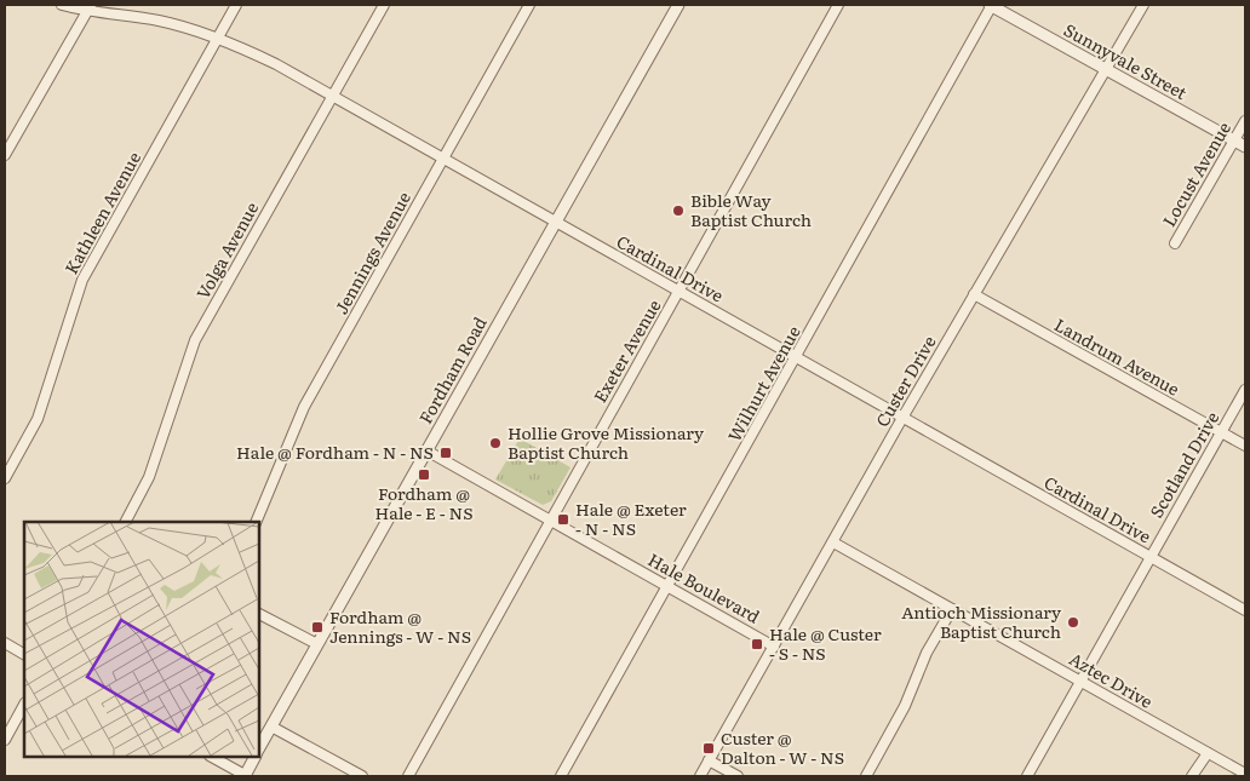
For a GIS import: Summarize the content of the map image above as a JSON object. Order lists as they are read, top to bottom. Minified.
{"streets":{"street":["Sunnyvale Street","Locust Avenue","Kathleen Avenue","Volga Avenue","Jennings Avenue","Cardinal Drive","Exeter Avenue","Landrum Avenue","Fordham Road","Custer Drive","Wilhurt Avenue","Scotland Drive","Hale Boulevard","Aztec Drive"]},"crossings":[["Sunnyvale Street","Locust Avenue"],["Sunnyvale Street","Custer Drive"],["Sunnyvale Street","Wilhurt Avenue"],["Kathleen Avenue","Cardinal Drive"],["Volga Avenue","Cardinal Drive"],["Jennings Avenue","Cardinal Drive"],["Cardinal Drive","Exeter Avenue"],["Cardinal Drive","Fordham Road"],["Cardinal Drive","Custer Drive"],["Cardinal Drive","Wilhurt Avenue"],["Cardinal Drive","Scotland Drive"],["Exeter Avenue","Hale Boulevard"],["Landrum Avenue","Custer Drive"],["Landrum Avenue","Scotland Drive"],["Fordham Road","Hale Boulevard"],["Custer Drive","Hale Boulevard"],["Custer Drive","Aztec Drive"],["Wilhurt Avenue","Hale Boulevard"],["Scotland Drive","Aztec Drive"]],"places":{"other":["Bible Way Baptist Church","Hollie Grove Missionary Baptist Church","Antioch Missionary Baptist Church"],"transit":["Hale @ Fordham - N - NS","Fordham @ Hale - E - NS","Hale @ Exeter - N - NS","Fordham @ Jennings - W - NS","Hale @ Custer - S - NS","Custer @ Dalton - W - NS"]}}
